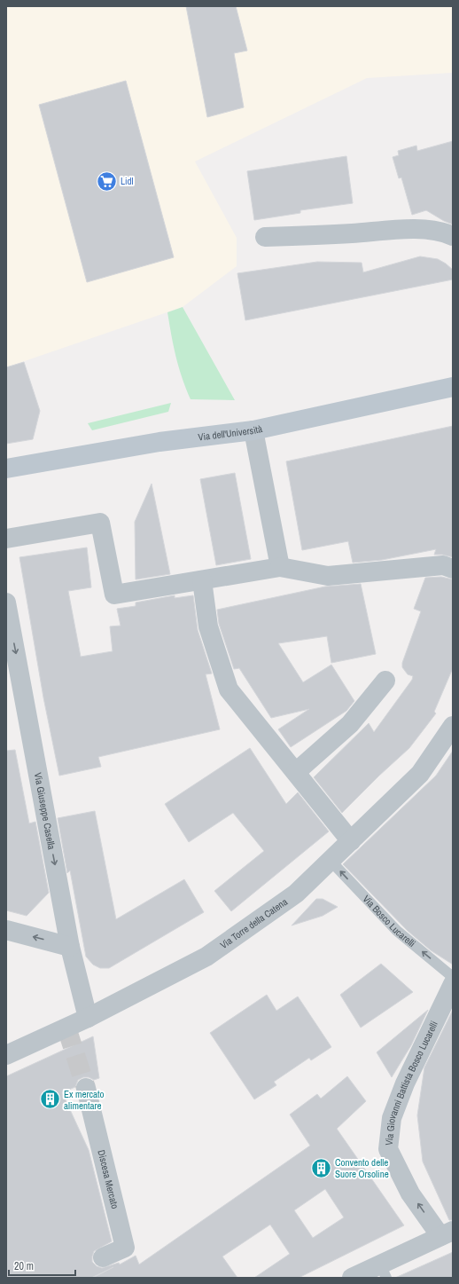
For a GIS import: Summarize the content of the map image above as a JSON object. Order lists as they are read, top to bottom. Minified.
{"streets":{"street":["Via dell'Università","Via Giuseppe Casella","Via Torre della Catena","Via Giovanni Battista Bosco Lucarelli","Discesa Mercato"],"lane":["Via Bosco Lucarelli"]},"crossings":[["Via Giuseppe Casella","Via Torre della Catena"],["Via Bosco Lucarelli","Via Torre della Catena"]],"one_way":["Via Giuseppe Casella","Via Bosco Lucarelli","Via Giovanni Battista Bosco Lucarelli"],"places":{"supermarket":["Lidl"],"building":["Ex mercato alimentare","Convento delle Suore Orsoline"]},"scale_bar":"20 m"}
